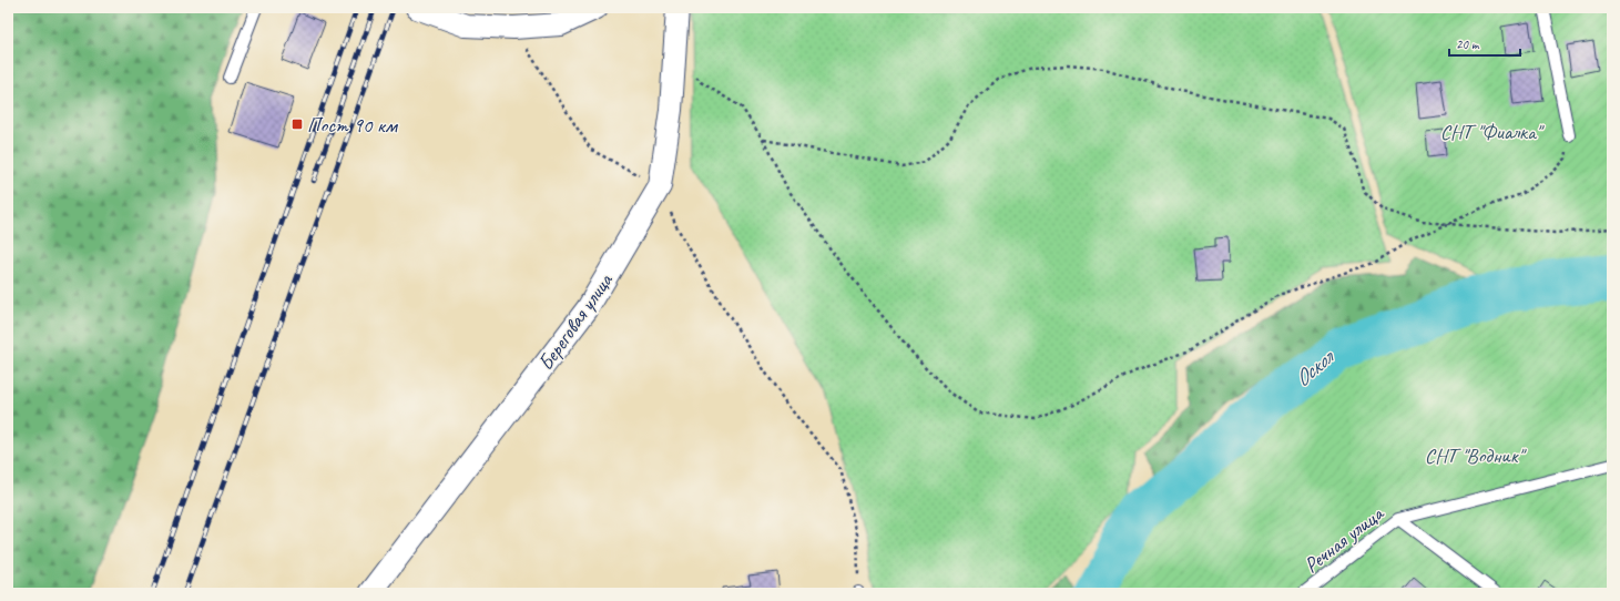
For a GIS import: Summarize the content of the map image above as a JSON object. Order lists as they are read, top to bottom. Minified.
{"streets":{"street":["Береговая улица"],"lane":["Речная улица"]},"water":["Оскол"],"parks":["СНТ \"Фиалка\"","СНТ \"Водник\""],"places":{"transit":["Пост 90 км"]},"scale_bar":"20 m"}
